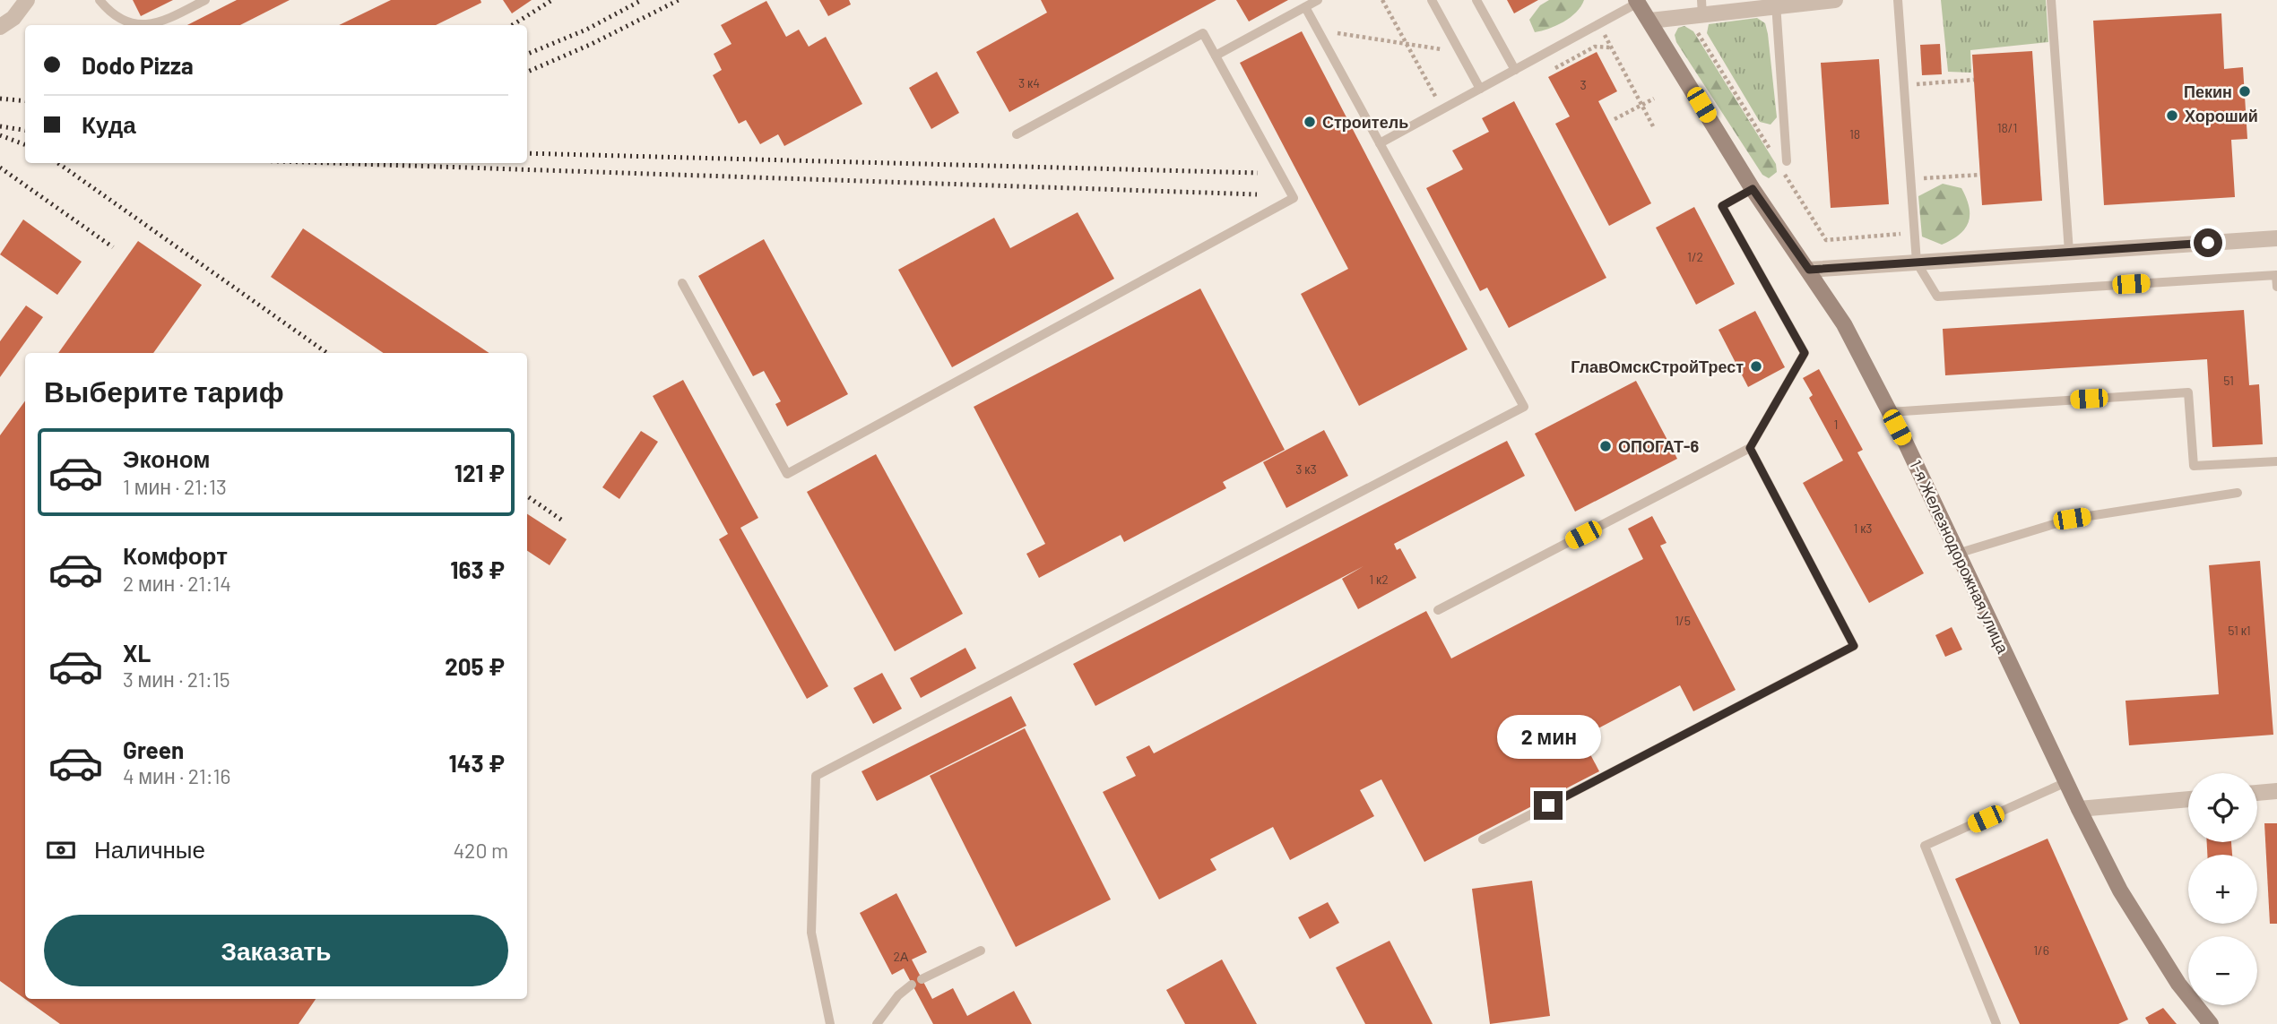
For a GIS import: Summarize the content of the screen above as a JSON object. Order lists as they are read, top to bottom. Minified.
{"streets":{"street":["1-я Железнодорожная улица"]},"places":["Пекин","Хороший","Строитель","ГлавОмскСтройТрест","ОПОГАТ-6"],"house_numbers":["3 к4","3","18/1","18","1/2","51","1","3 к3","1 к3","1 к2","1/5","51 к1","1/6","2А"],"page":{"banner":["Dodo Pizza","Куда"],"heading":"Выберите тариф","list":[{"name":"Эконом","note":"1 мин · 21:13","value":"121 ₽"},{"name":"Комфорт","note":"2 мин · 21:14","value":"163 ₽"},{"name":"XL","note":"3 мин · 21:15","value":"205 ₽"},{"name":"Green","note":"4 мин · 21:16","value":"143 ₽"}],"bubble":"2 мин","map_buttons":["+","−"],"pay":["Наличные","420 m"],"buttons":"Заказать"}}
